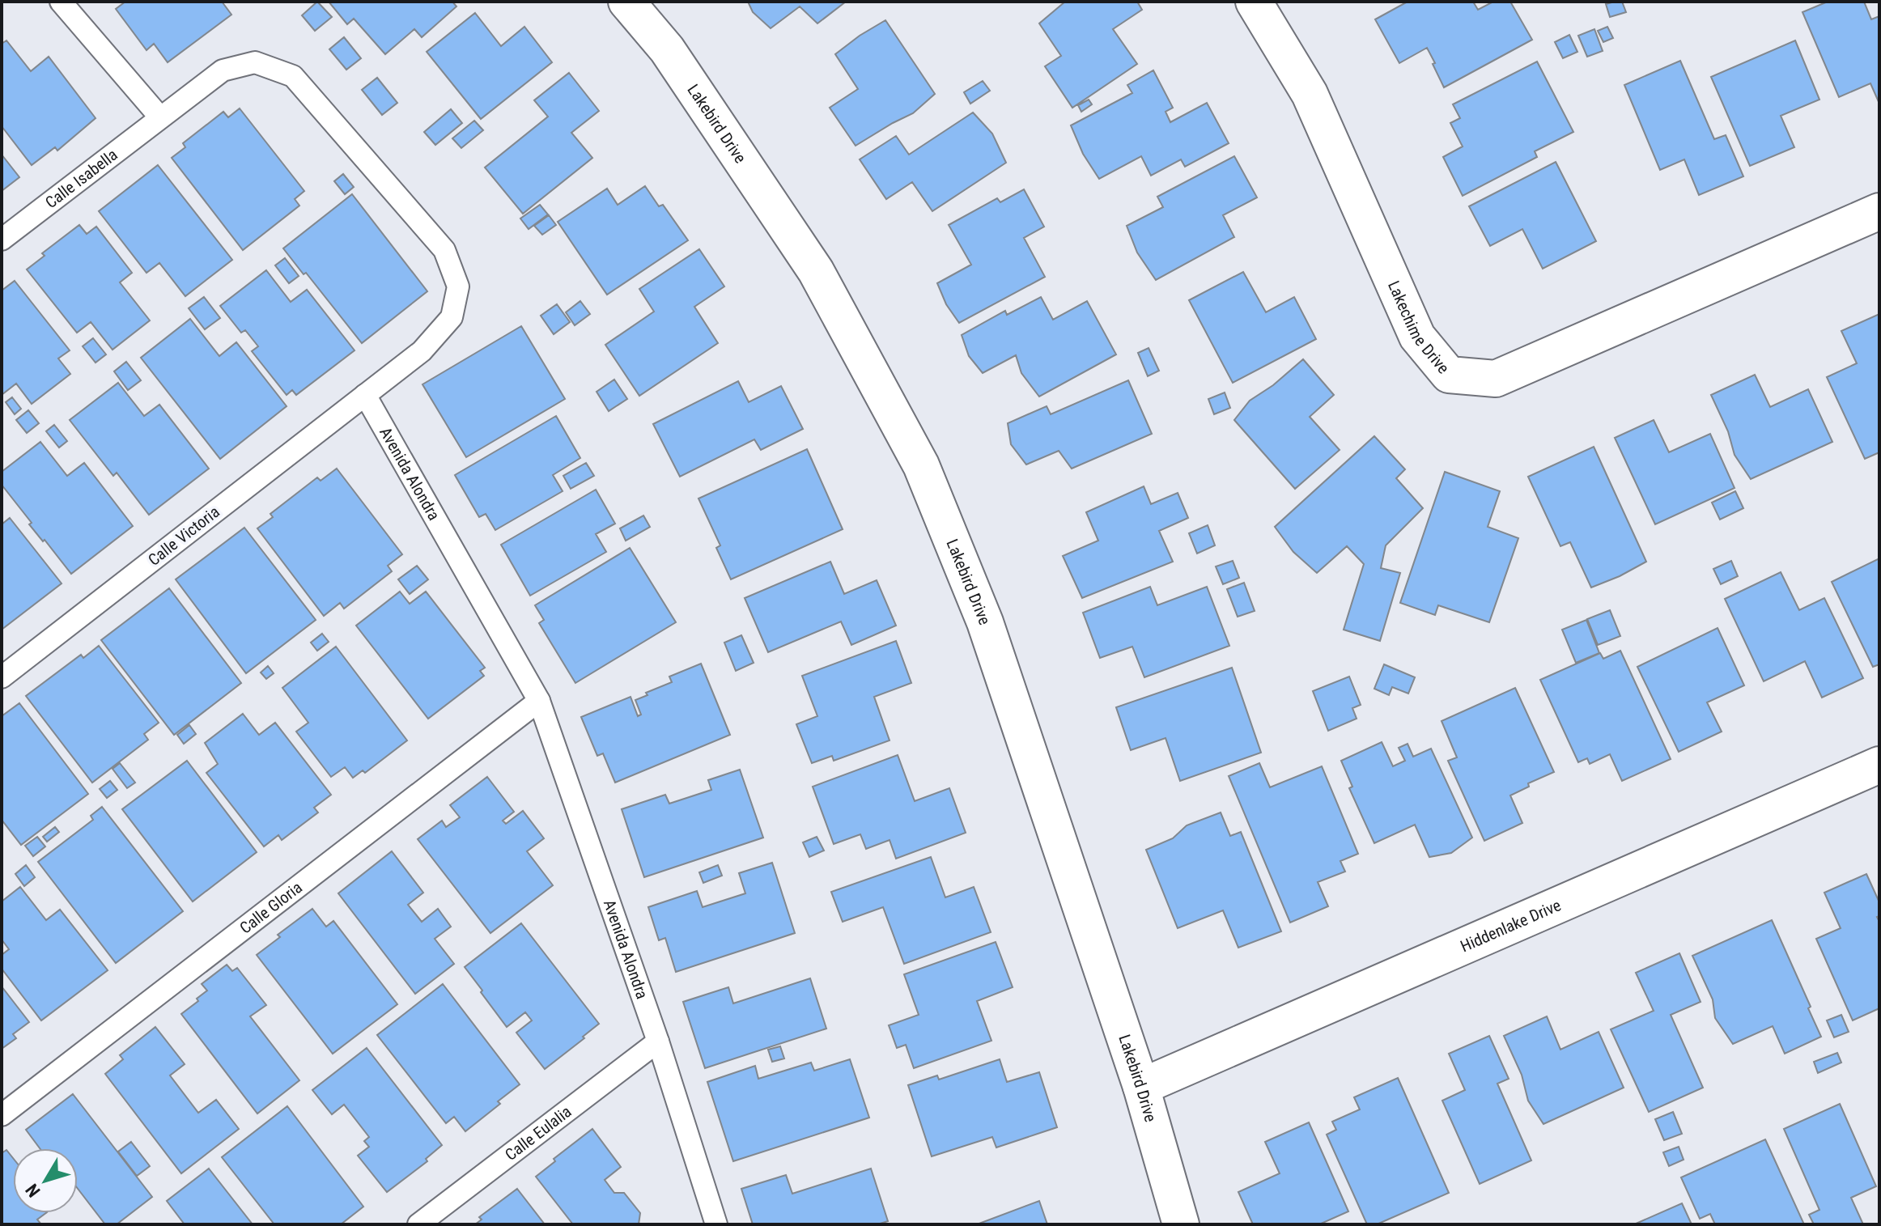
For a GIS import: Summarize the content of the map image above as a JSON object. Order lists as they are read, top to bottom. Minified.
{"streets":{"street":["Lakebird Drive","Lakechime Drive","Hiddenlake Drive"],"lane":["Calle Isabella","Avenida Alondra","Calle Victoria","Calle Gloria","Calle Eulalia"]},"crossings":[["Lakebird Drive","Hiddenlake Drive"],["Avenida Alondra","Calle Victoria"],["Avenida Alondra","Calle Gloria"],["Avenida Alondra","Calle Eulalia"]],"north":"bottom left"}
